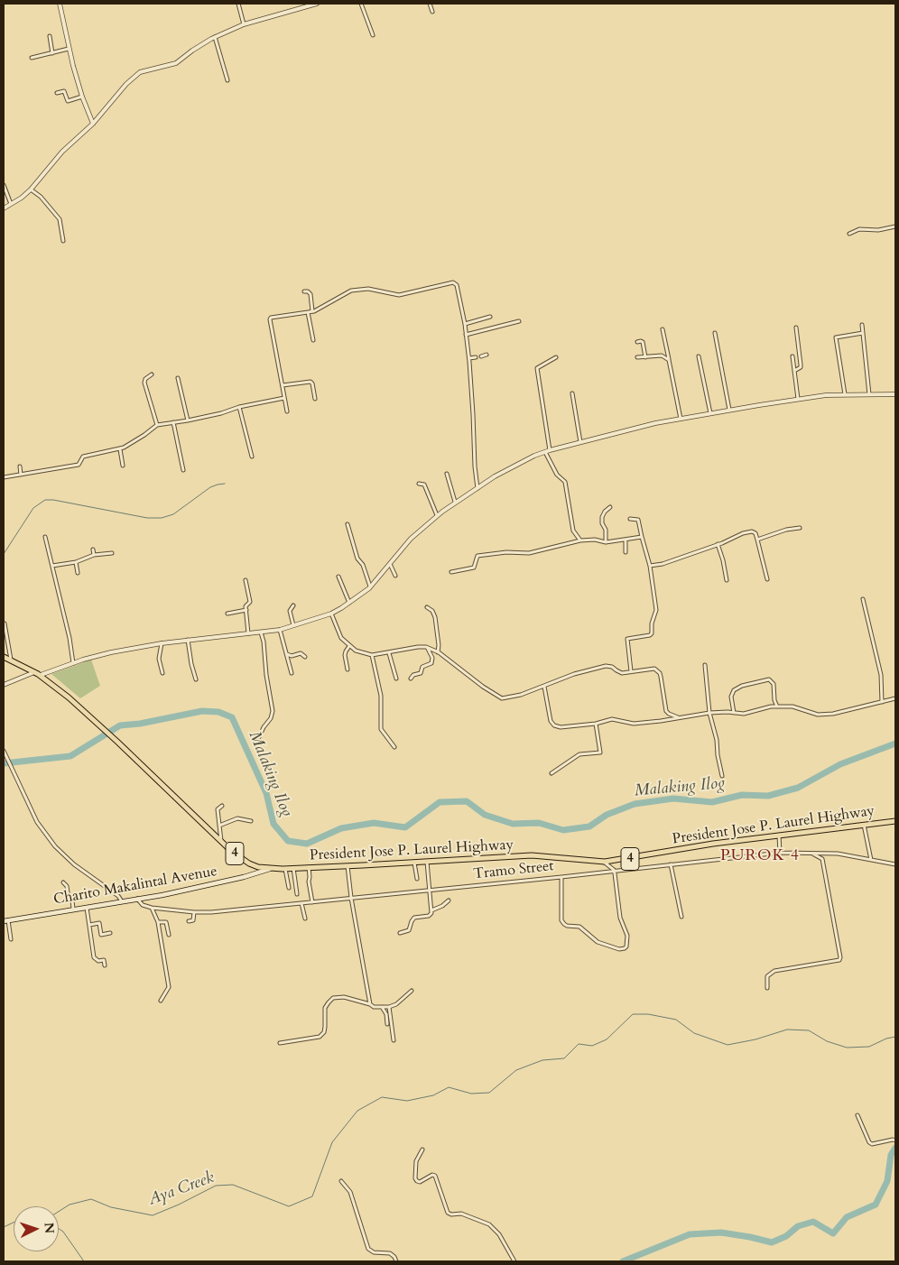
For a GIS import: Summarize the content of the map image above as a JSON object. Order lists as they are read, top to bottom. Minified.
{"streets":{"highway":["President Jose P. Laurel Highway","4"],"main road":["Charito Makalintal Avenue"],"street":["Tramo Street"]},"crossings":[["President Jose P. Laurel Highway","Charito Makalintal Avenue"],["Tramo Street","Charito Makalintal Avenue"]],"districts":["PUROK 4"],"water":["Malaking Ilog","Aya Creek"],"north":"right"}
